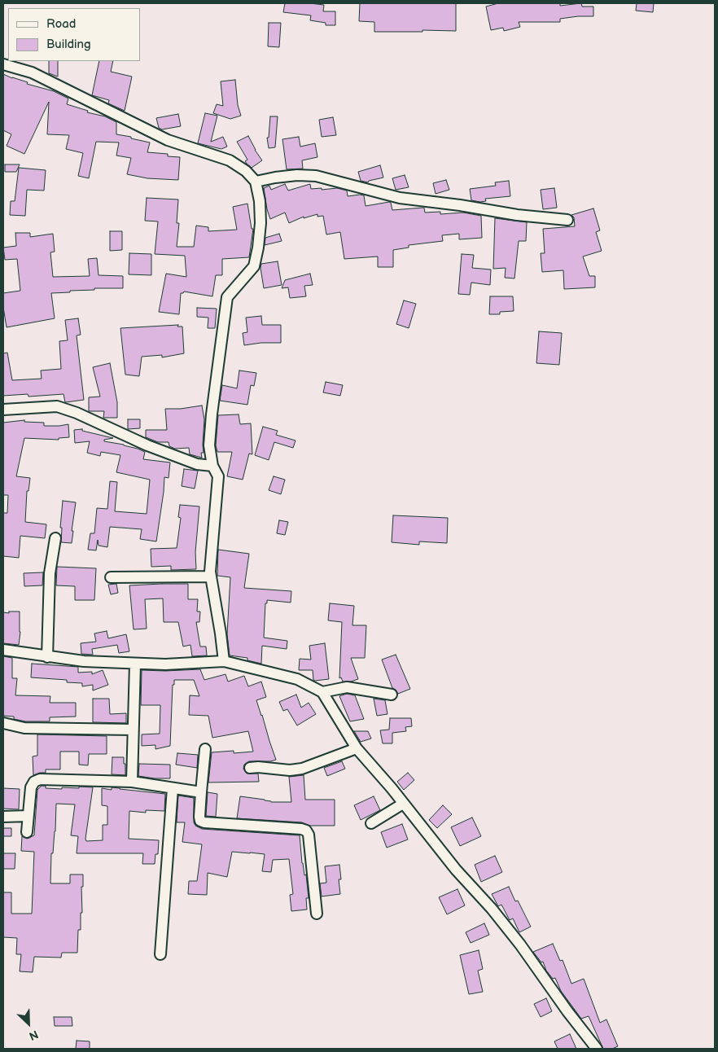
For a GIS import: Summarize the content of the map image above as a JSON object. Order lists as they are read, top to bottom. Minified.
{"legend":["Road","Building"],"north":"bottom right"}
